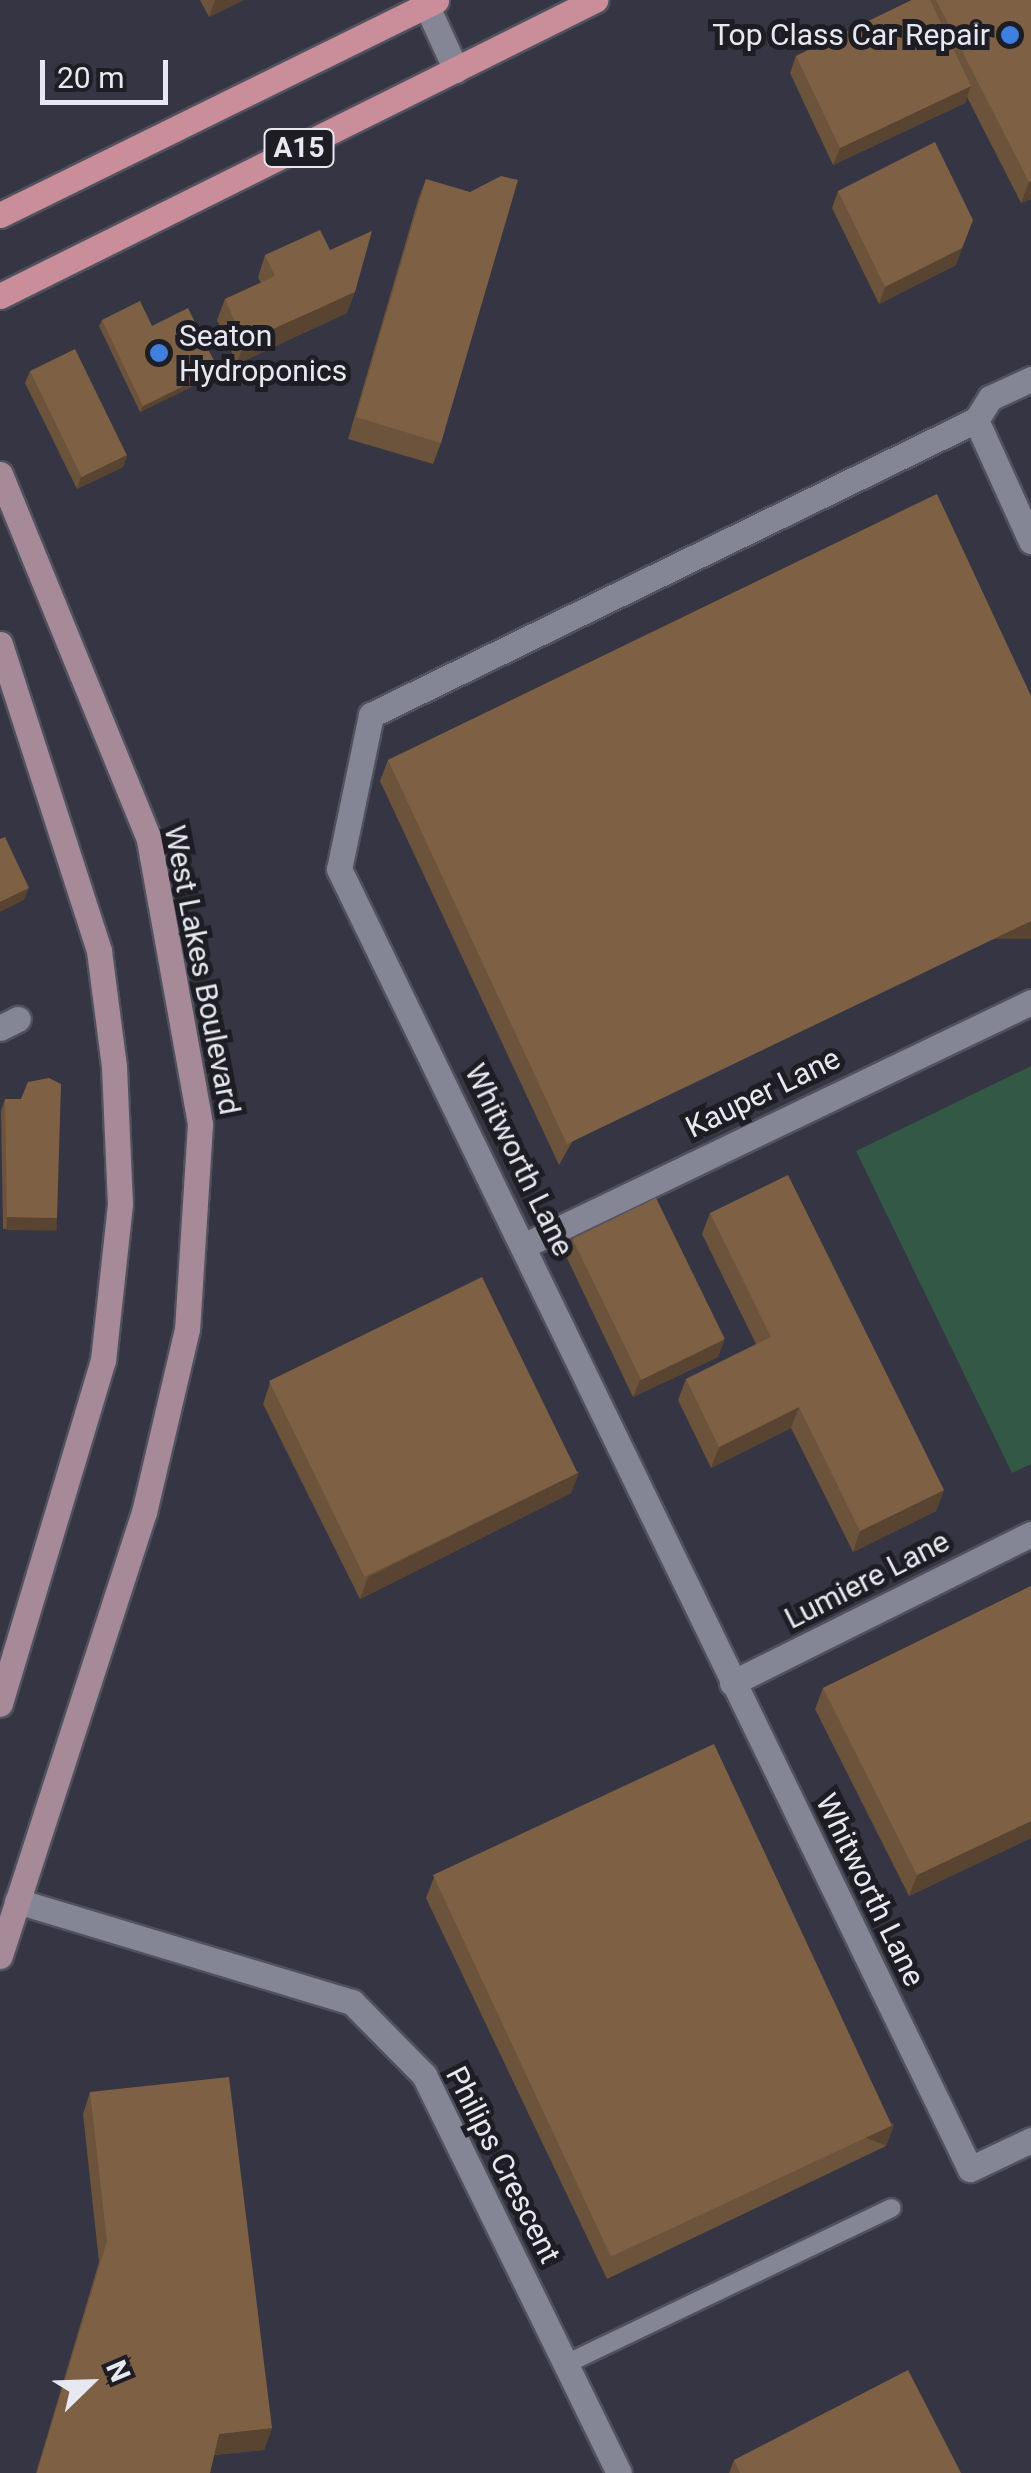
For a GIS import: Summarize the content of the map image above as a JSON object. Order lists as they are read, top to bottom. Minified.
{"streets":{"main road":["A15","West Lakes Boulevard"],"street":["Kauper Lane","Whitworth Lane","Lumiere Lane","Philips Crescent"]},"crossings":[["West Lakes Boulevard","Philips Crescent"],["Kauper Lane","Whitworth Lane"],["Whitworth Lane","Lumiere Lane"]],"places":["Top Class Car Repair","Seaton Hydroponics"],"scale_bar":"20 m","north":"top right"}
